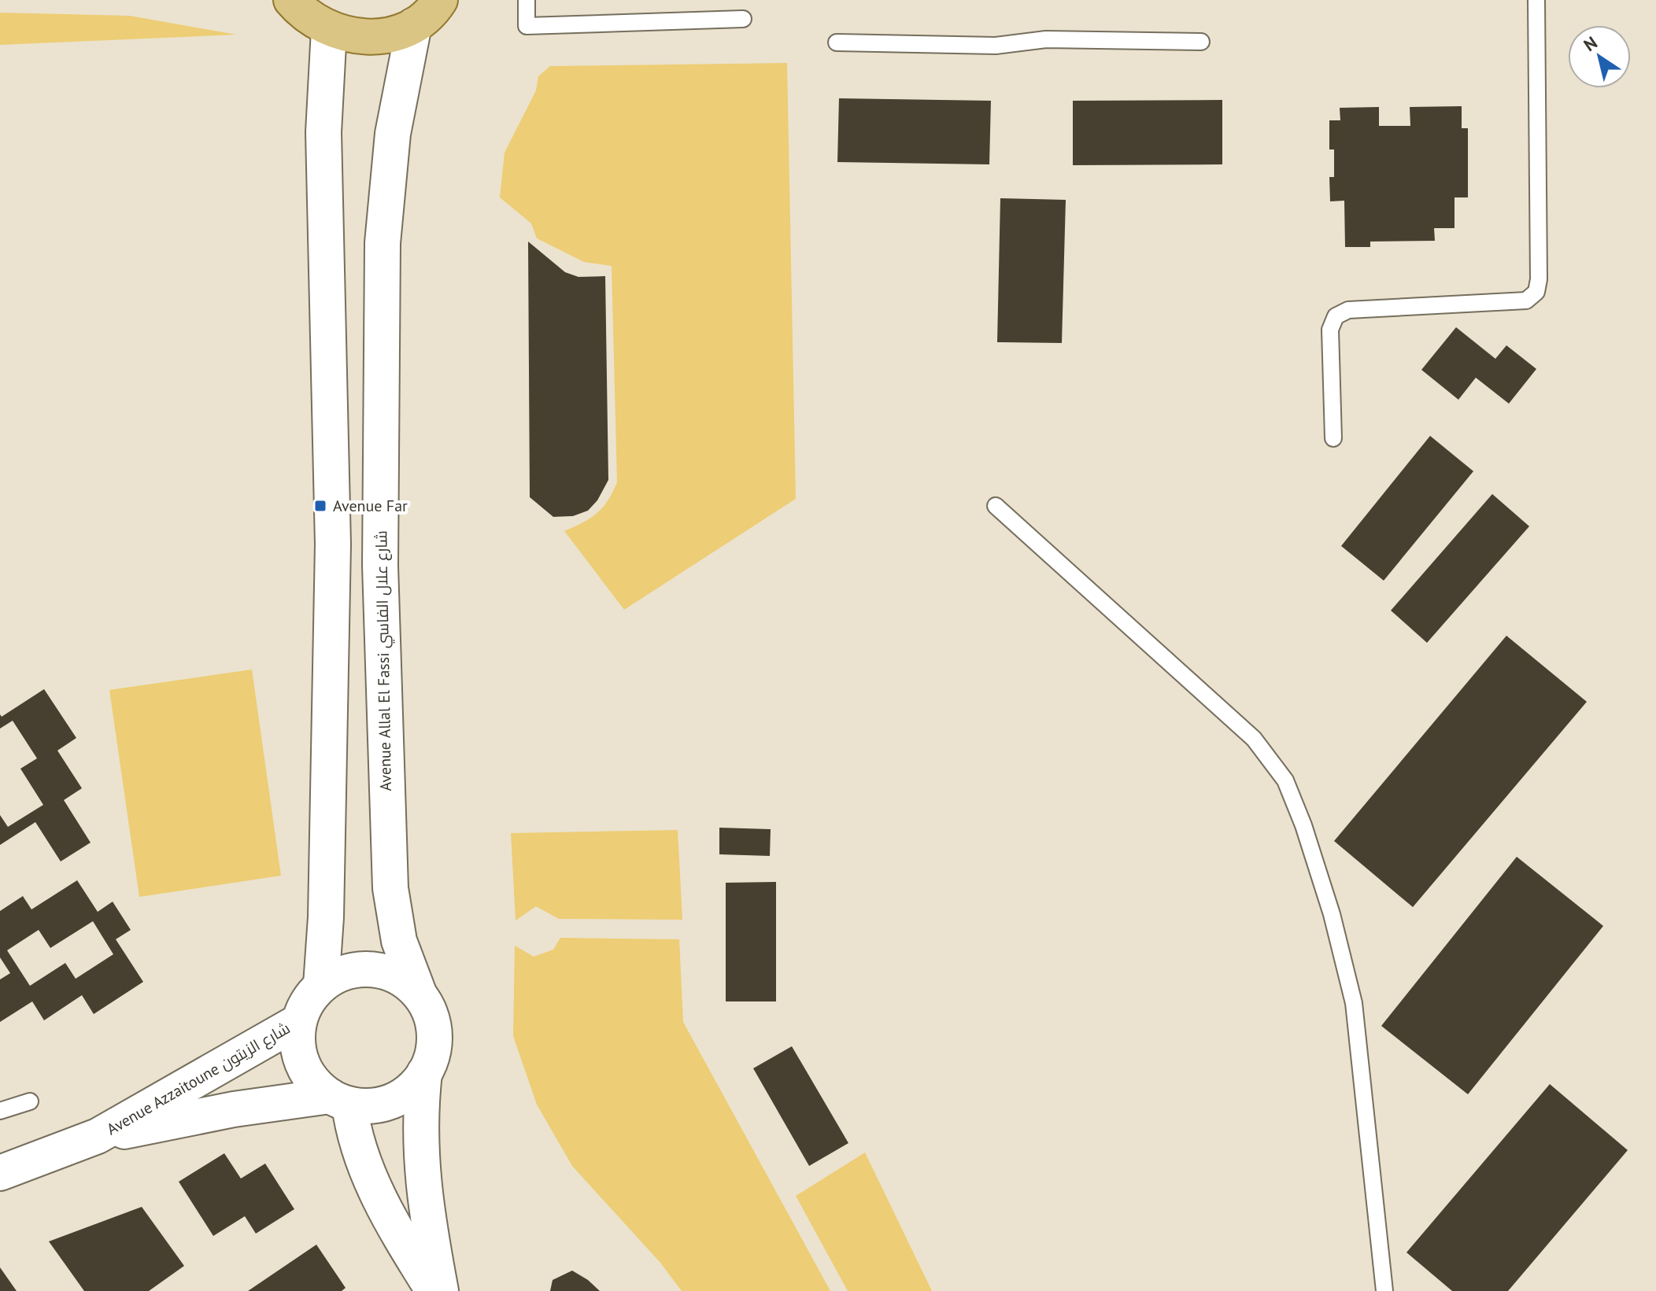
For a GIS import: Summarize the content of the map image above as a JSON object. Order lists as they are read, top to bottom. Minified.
{"streets":{"street":["Avenue Allal El Fassi شارع علال الفاسي","Avenue Azzaitoune شارع الزيتون"]},"crossings":[["Avenue Allal El Fassi شارع علال الفاسي","Avenue Azzaitoune شارع الزيتون"]],"places":{"transit":["Avenue Far"]},"north":"top left"}
